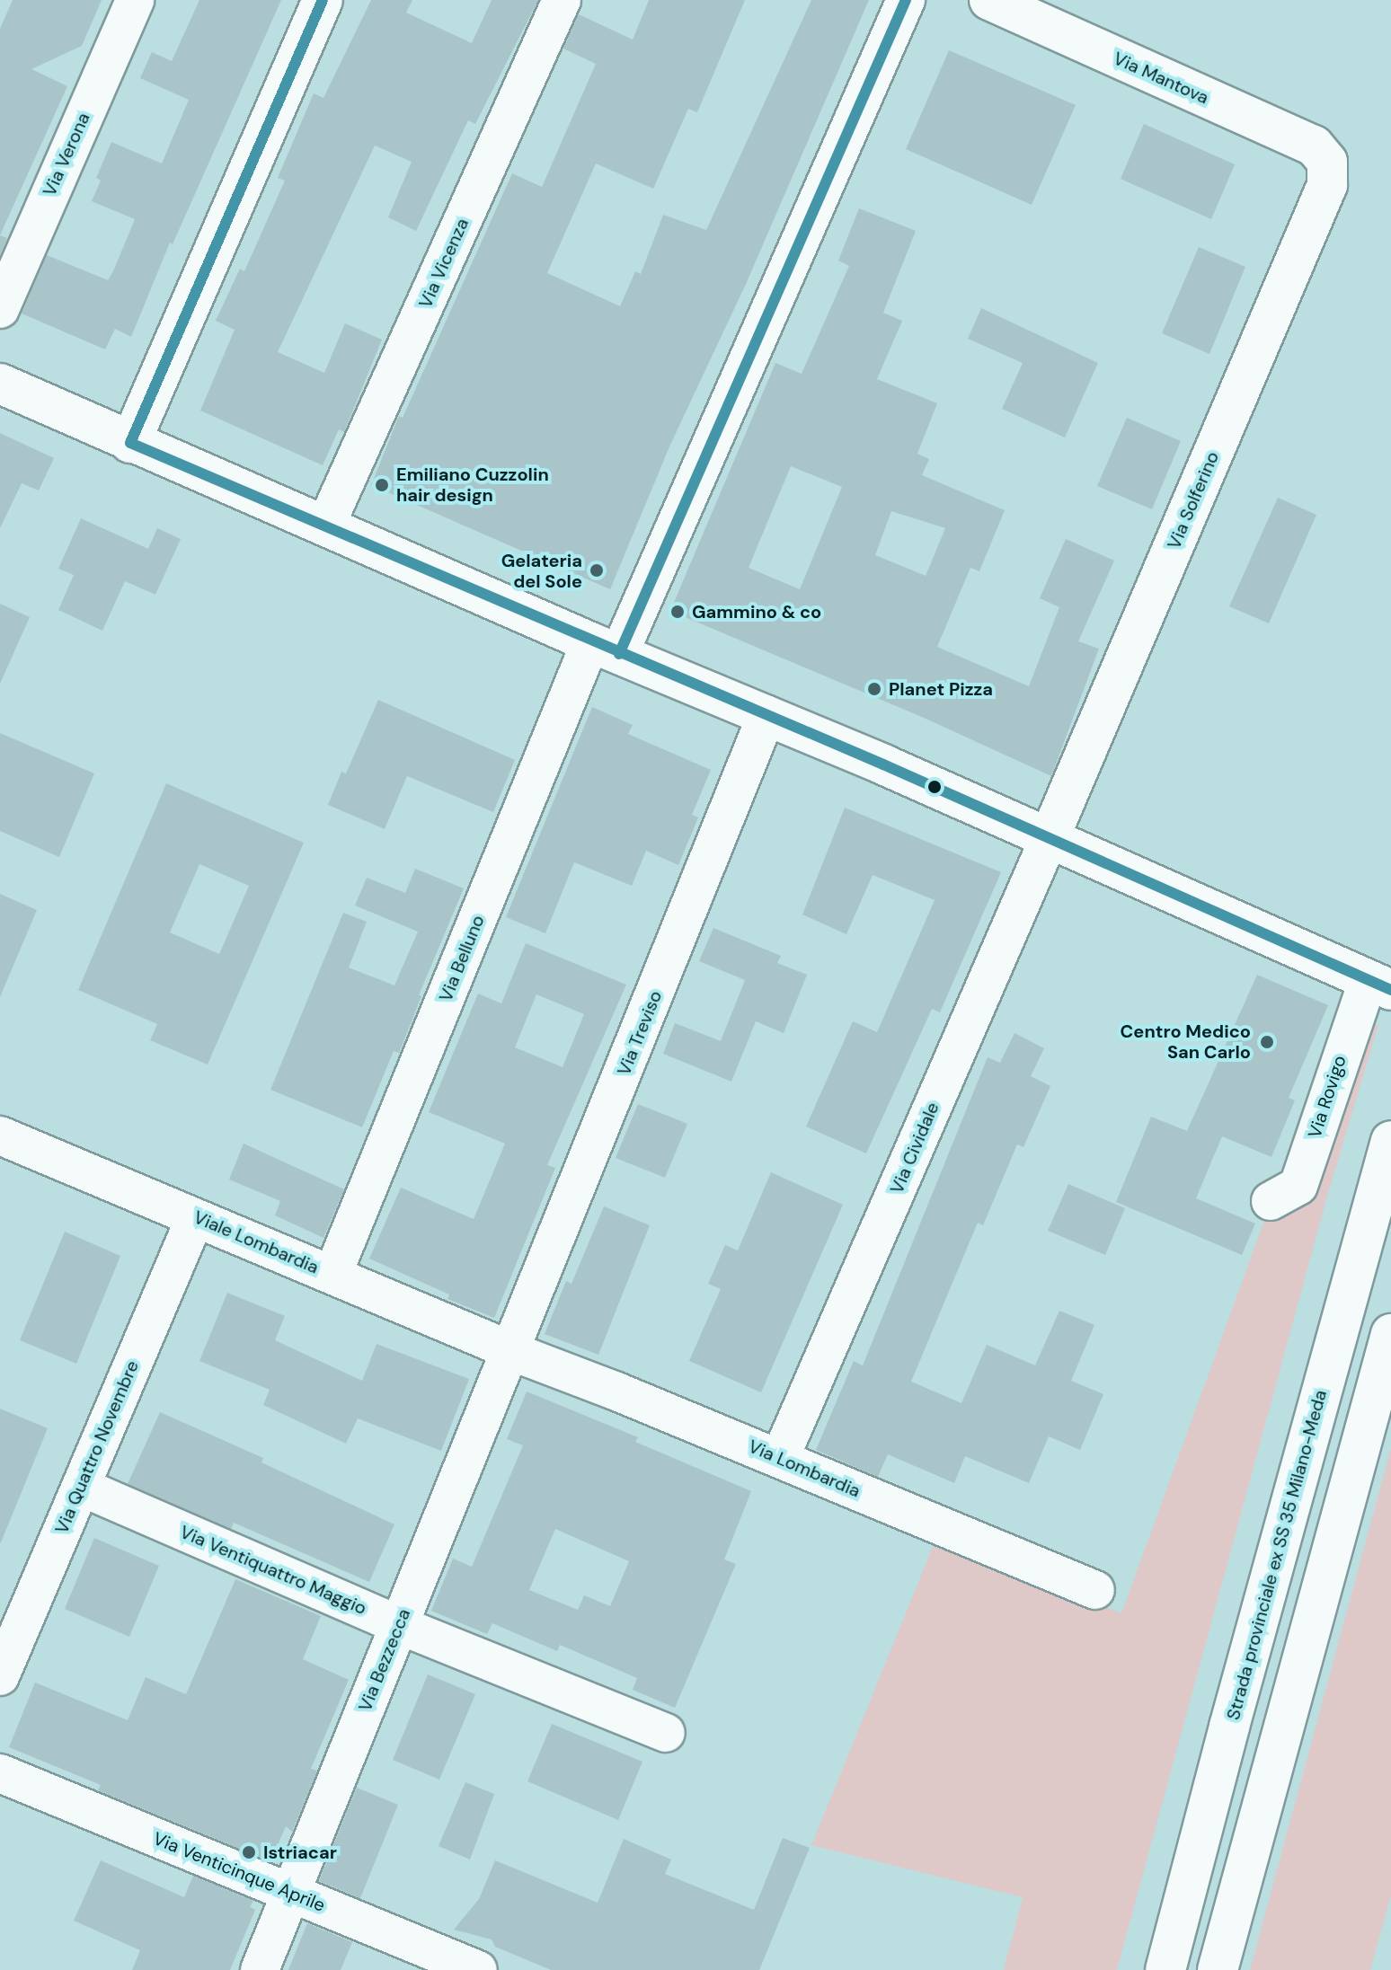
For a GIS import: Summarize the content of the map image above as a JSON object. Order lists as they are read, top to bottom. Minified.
{"streets":{"main road":["Via Mantova","Via Solferino","Strada provinciale ex SS 35 Milano-Meda"],"street":["Via Verona","Via Vicenza","Via Belluno","Via Treviso","Via Rovigo","Via Cividale","Viale Lombardia","Via Quattro Novembre","Via Lombardia","Via Ventiquattro Maggio","Via Bezzecca","Via Venticinque Aprile"]},"crossings":[["Via Mantova","Via Solferino"],["Via Solferino","Via Cividale"],["Via Belluno","Viale Lombardia"],["Via Treviso","Viale Lombardia"],["Via Treviso","Via Lombardia"],["Via Treviso","Via Bezzecca"],["Via Cividale","Via Lombardia"],["Viale Lombardia","Via Quattro Novembre"],["Viale Lombardia","Via Lombardia"],["Viale Lombardia","Via Bezzecca"],["Via Quattro Novembre","Via Ventiquattro Maggio"],["Via Lombardia","Via Bezzecca"],["Via Ventiquattro Maggio","Via Bezzecca"],["Via Bezzecca","Via Venticinque Aprile"]],"places":["Emiliano Cuzzolin hair design","Gelateria del Sole","Gammino & co","Planet Pizza","Centro Medico San Carlo","Istriacar"]}
